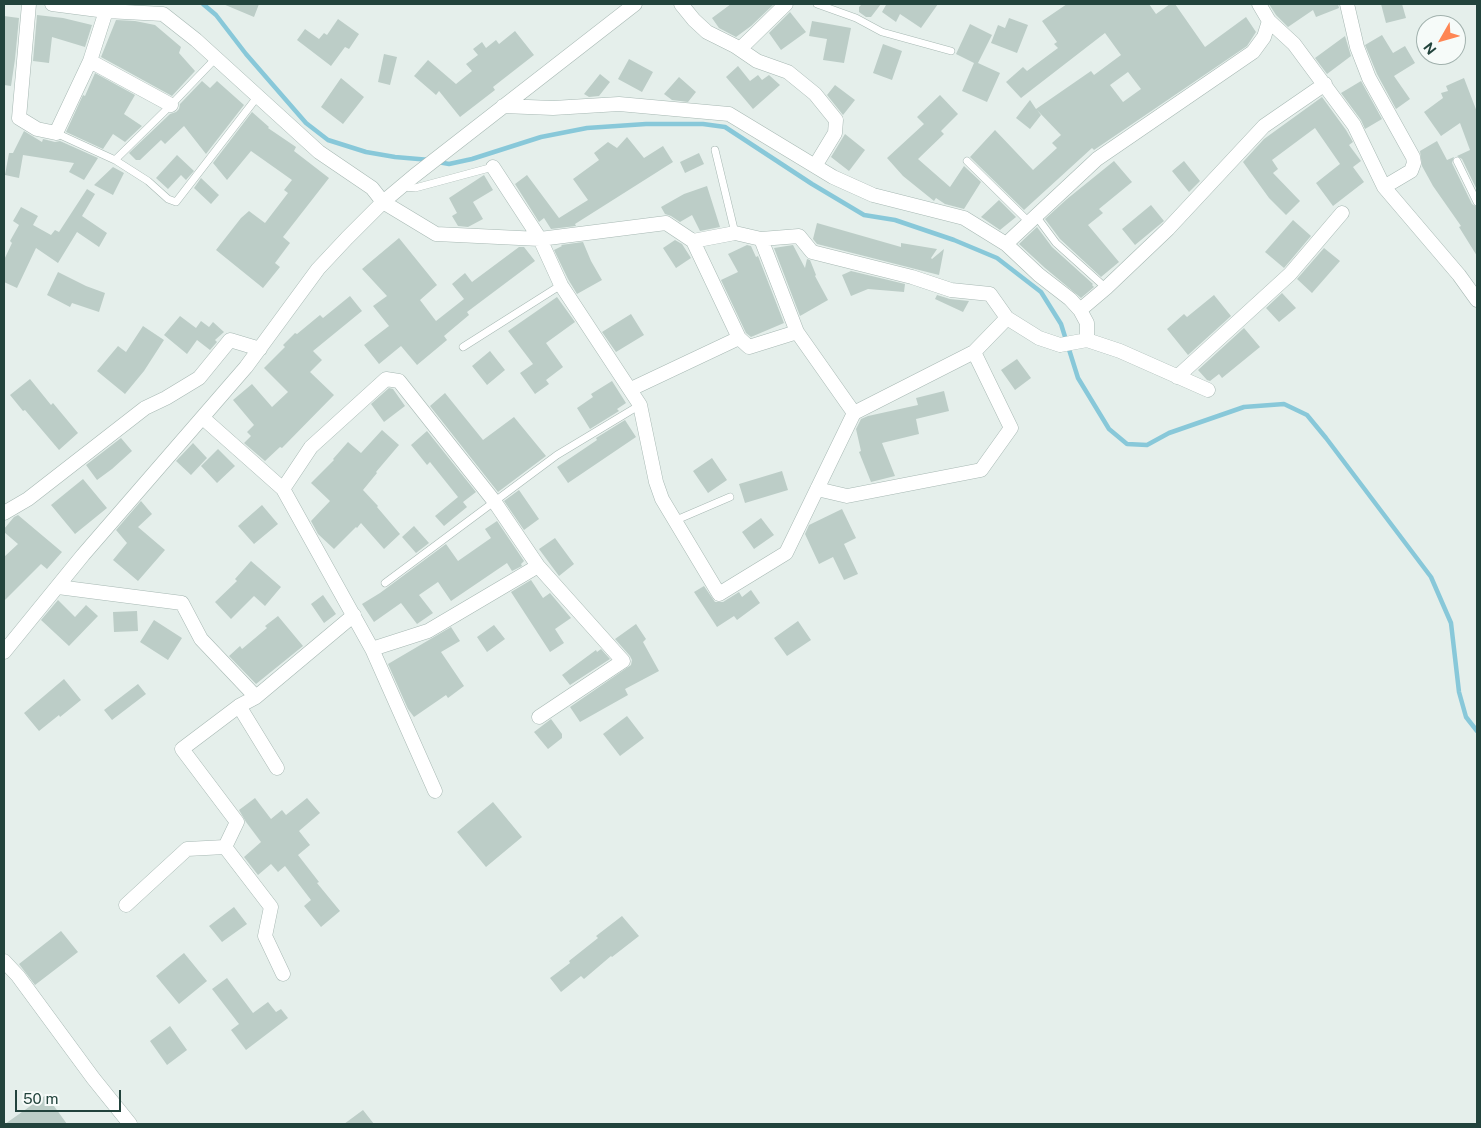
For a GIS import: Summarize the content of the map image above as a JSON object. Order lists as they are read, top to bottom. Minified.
{"scale_bar":"50 m","north":"bottom left"}
